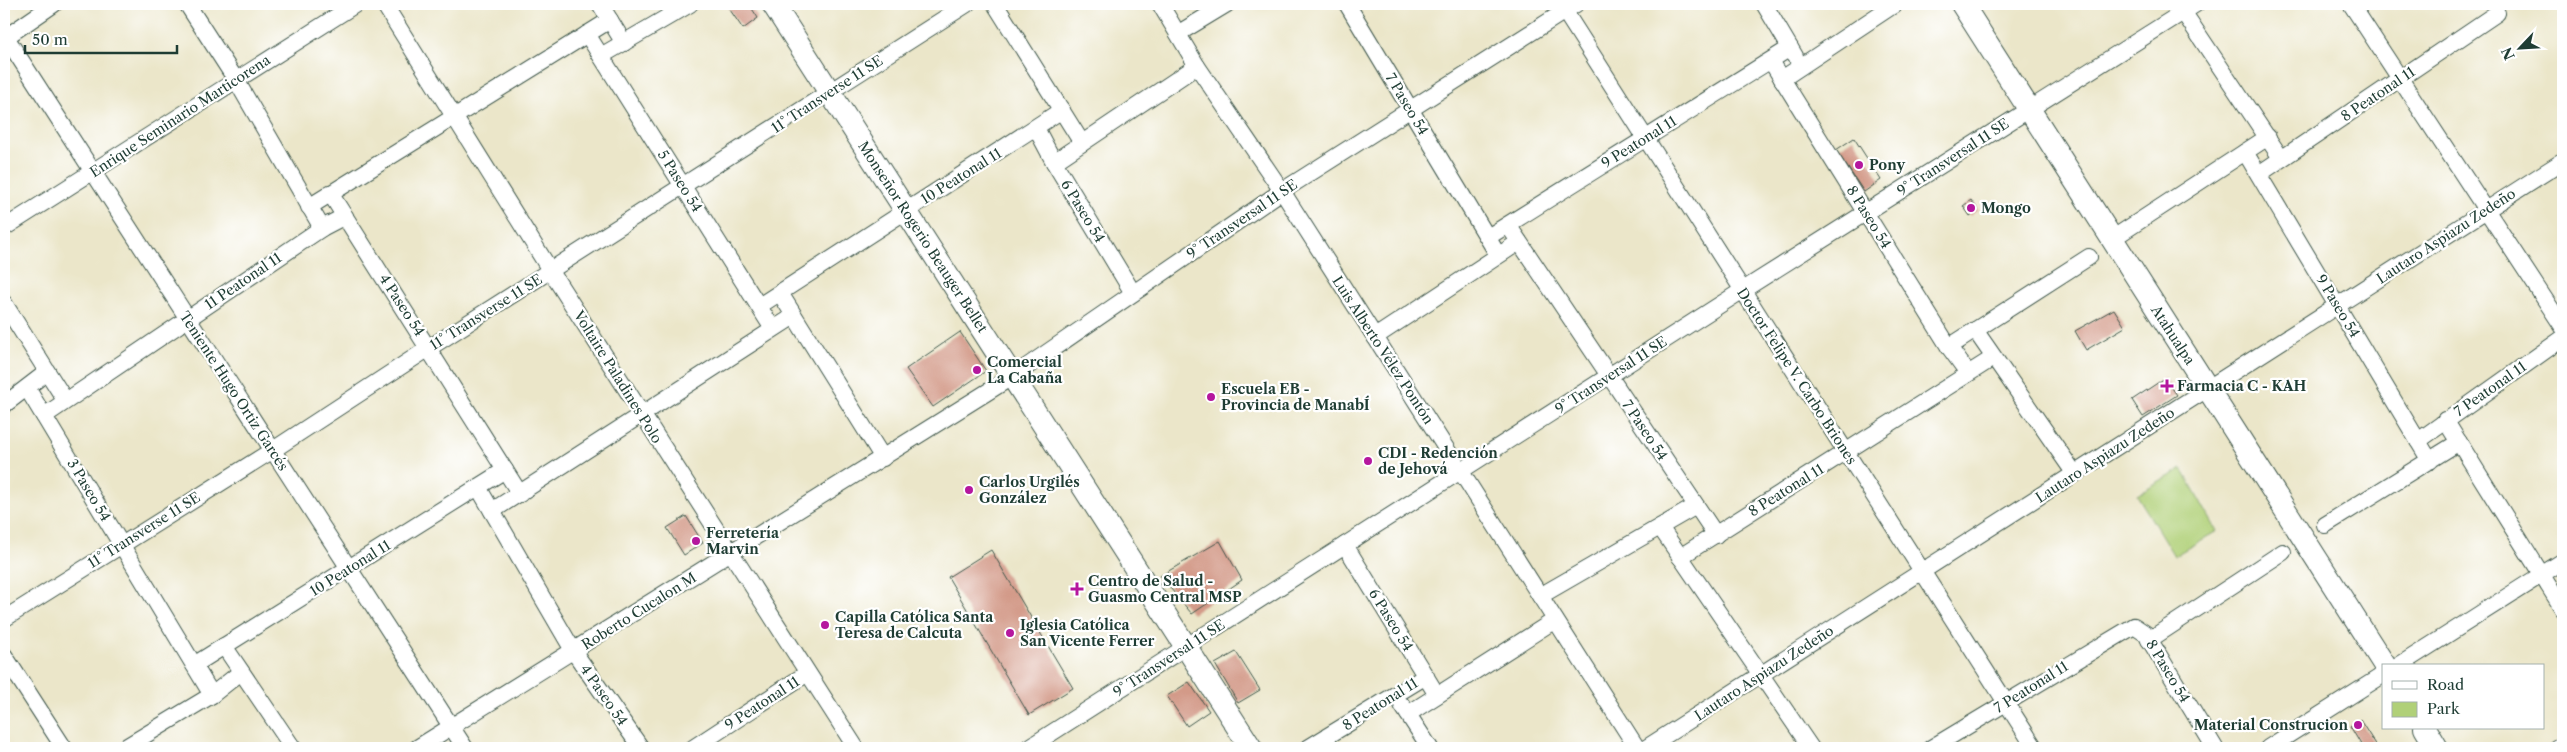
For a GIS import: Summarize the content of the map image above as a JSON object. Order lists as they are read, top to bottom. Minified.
{"streets":{"street":["11° Transverse 11 SE","8 Peatonal 11","7 Paseo 54","Enrique Seminario Marticorena","9 Peatonal 11","9° Transversal 11 SE","10 Peatonal 11","5 Paseo 54","6 Paseo 54","8 Paseo 54","Lautaro Aspiazu Zedeño","Monseñor Rogerio Beauger Bellet","11 Peatonal 11","4 Paseo 54","9 Paseo 54","Atahualpa","Luis Alberto Vélez Pontón","Doctor Felipe V. Carbo Briones","Voltaire Paladines Polo","7 Peatonal 11","Teniente Hugo Ortiz Garcés","3 Paseo 54","Roberto Cucalon M"]},"crossings":[["11° Transverse 11 SE","5 Paseo 54"],["11° Transverse 11 SE","Monseñor Rogerio Beauger Bellet"],["11° Transverse 11 SE","4 Paseo 54"],["11° Transverse 11 SE","Voltaire Paladines Polo"],["11° Transverse 11 SE","Teniente Hugo Ortiz Garcés"],["11° Transverse 11 SE","3 Paseo 54"],["8 Peatonal 11","7 Paseo 54"],["8 Peatonal 11","6 Paseo 54"],["8 Peatonal 11","8 Paseo 54"],["8 Peatonal 11","9 Paseo 54"],["8 Peatonal 11","Luis Alberto Vélez Pontón"],["8 Peatonal 11","Doctor Felipe V. Carbo Briones"],["7 Paseo 54","9 Peatonal 11"],["7 Paseo 54","9° Transversal 11 SE"],["Enrique Seminario Marticorena","Teniente Hugo Ortiz Garcés"],["9 Peatonal 11","8 Paseo 54"],["9 Peatonal 11","Doctor Felipe V. Carbo Briones"],["9 Peatonal 11","Voltaire Paladines Polo"],["9° Transversal 11 SE","6 Paseo 54"],["9° Transversal 11 SE","8 Paseo 54"],["9° Transversal 11 SE","Monseñor Rogerio Beauger Bellet"],["9° Transversal 11 SE","Atahualpa"],["9° Transversal 11 SE","Luis Alberto Vélez Pontón"],["9° Transversal 11 SE","Doctor Felipe V. Carbo Briones"],["9° Transversal 11 SE","Roberto Cucalon M"],["10 Peatonal 11","5 Paseo 54"],["10 Peatonal 11","6 Paseo 54"],["10 Peatonal 11","Monseñor Rogerio Beauger Bellet"],["10 Peatonal 11","4 Paseo 54"],["10 Peatonal 11","Teniente Hugo Ortiz Garcés"],["10 Peatonal 11","3 Paseo 54"],["8 Paseo 54","7 Peatonal 11"],["Lautaro Aspiazu Zedeño","9 Paseo 54"],["Lautaro Aspiazu Zedeño","Atahualpa"],["Lautaro Aspiazu Zedeño","Doctor Felipe V. Carbo Briones"],["Monseñor Rogerio Beauger Bellet","Roberto Cucalon M"],["11 Peatonal 11","4 Paseo 54"],["11 Peatonal 11","Teniente Hugo Ortiz Garcés"],["11 Peatonal 11","3 Paseo 54"],["4 Paseo 54","Roberto Cucalon M"],["9 Paseo 54","7 Peatonal 11"],["Doctor Felipe V. Carbo Briones","7 Peatonal 11"],["Voltaire Paladines Polo","Roberto Cucalon M"],["Teniente Hugo Ortiz Garcés","Roberto Cucalon M"]],"places":{"other":["Pony","Mongo","Comercial La Cabaña","Escuela EB - Provincia de ManabÍ","CDI - Redención de Jehová","Carlos Urgilés González","Ferretería Marvin","Capilla Católica Santa Teresa de Calcuta","Iglesia Católica San Vicente Ferrer","Material Construcion"],"health":["Farmacia C - KAH","Centro de Salud - Guasmo Central MSP"]},"legend":["Road","Park"],"scale_bar":"50 m","north":"bottom left"}
